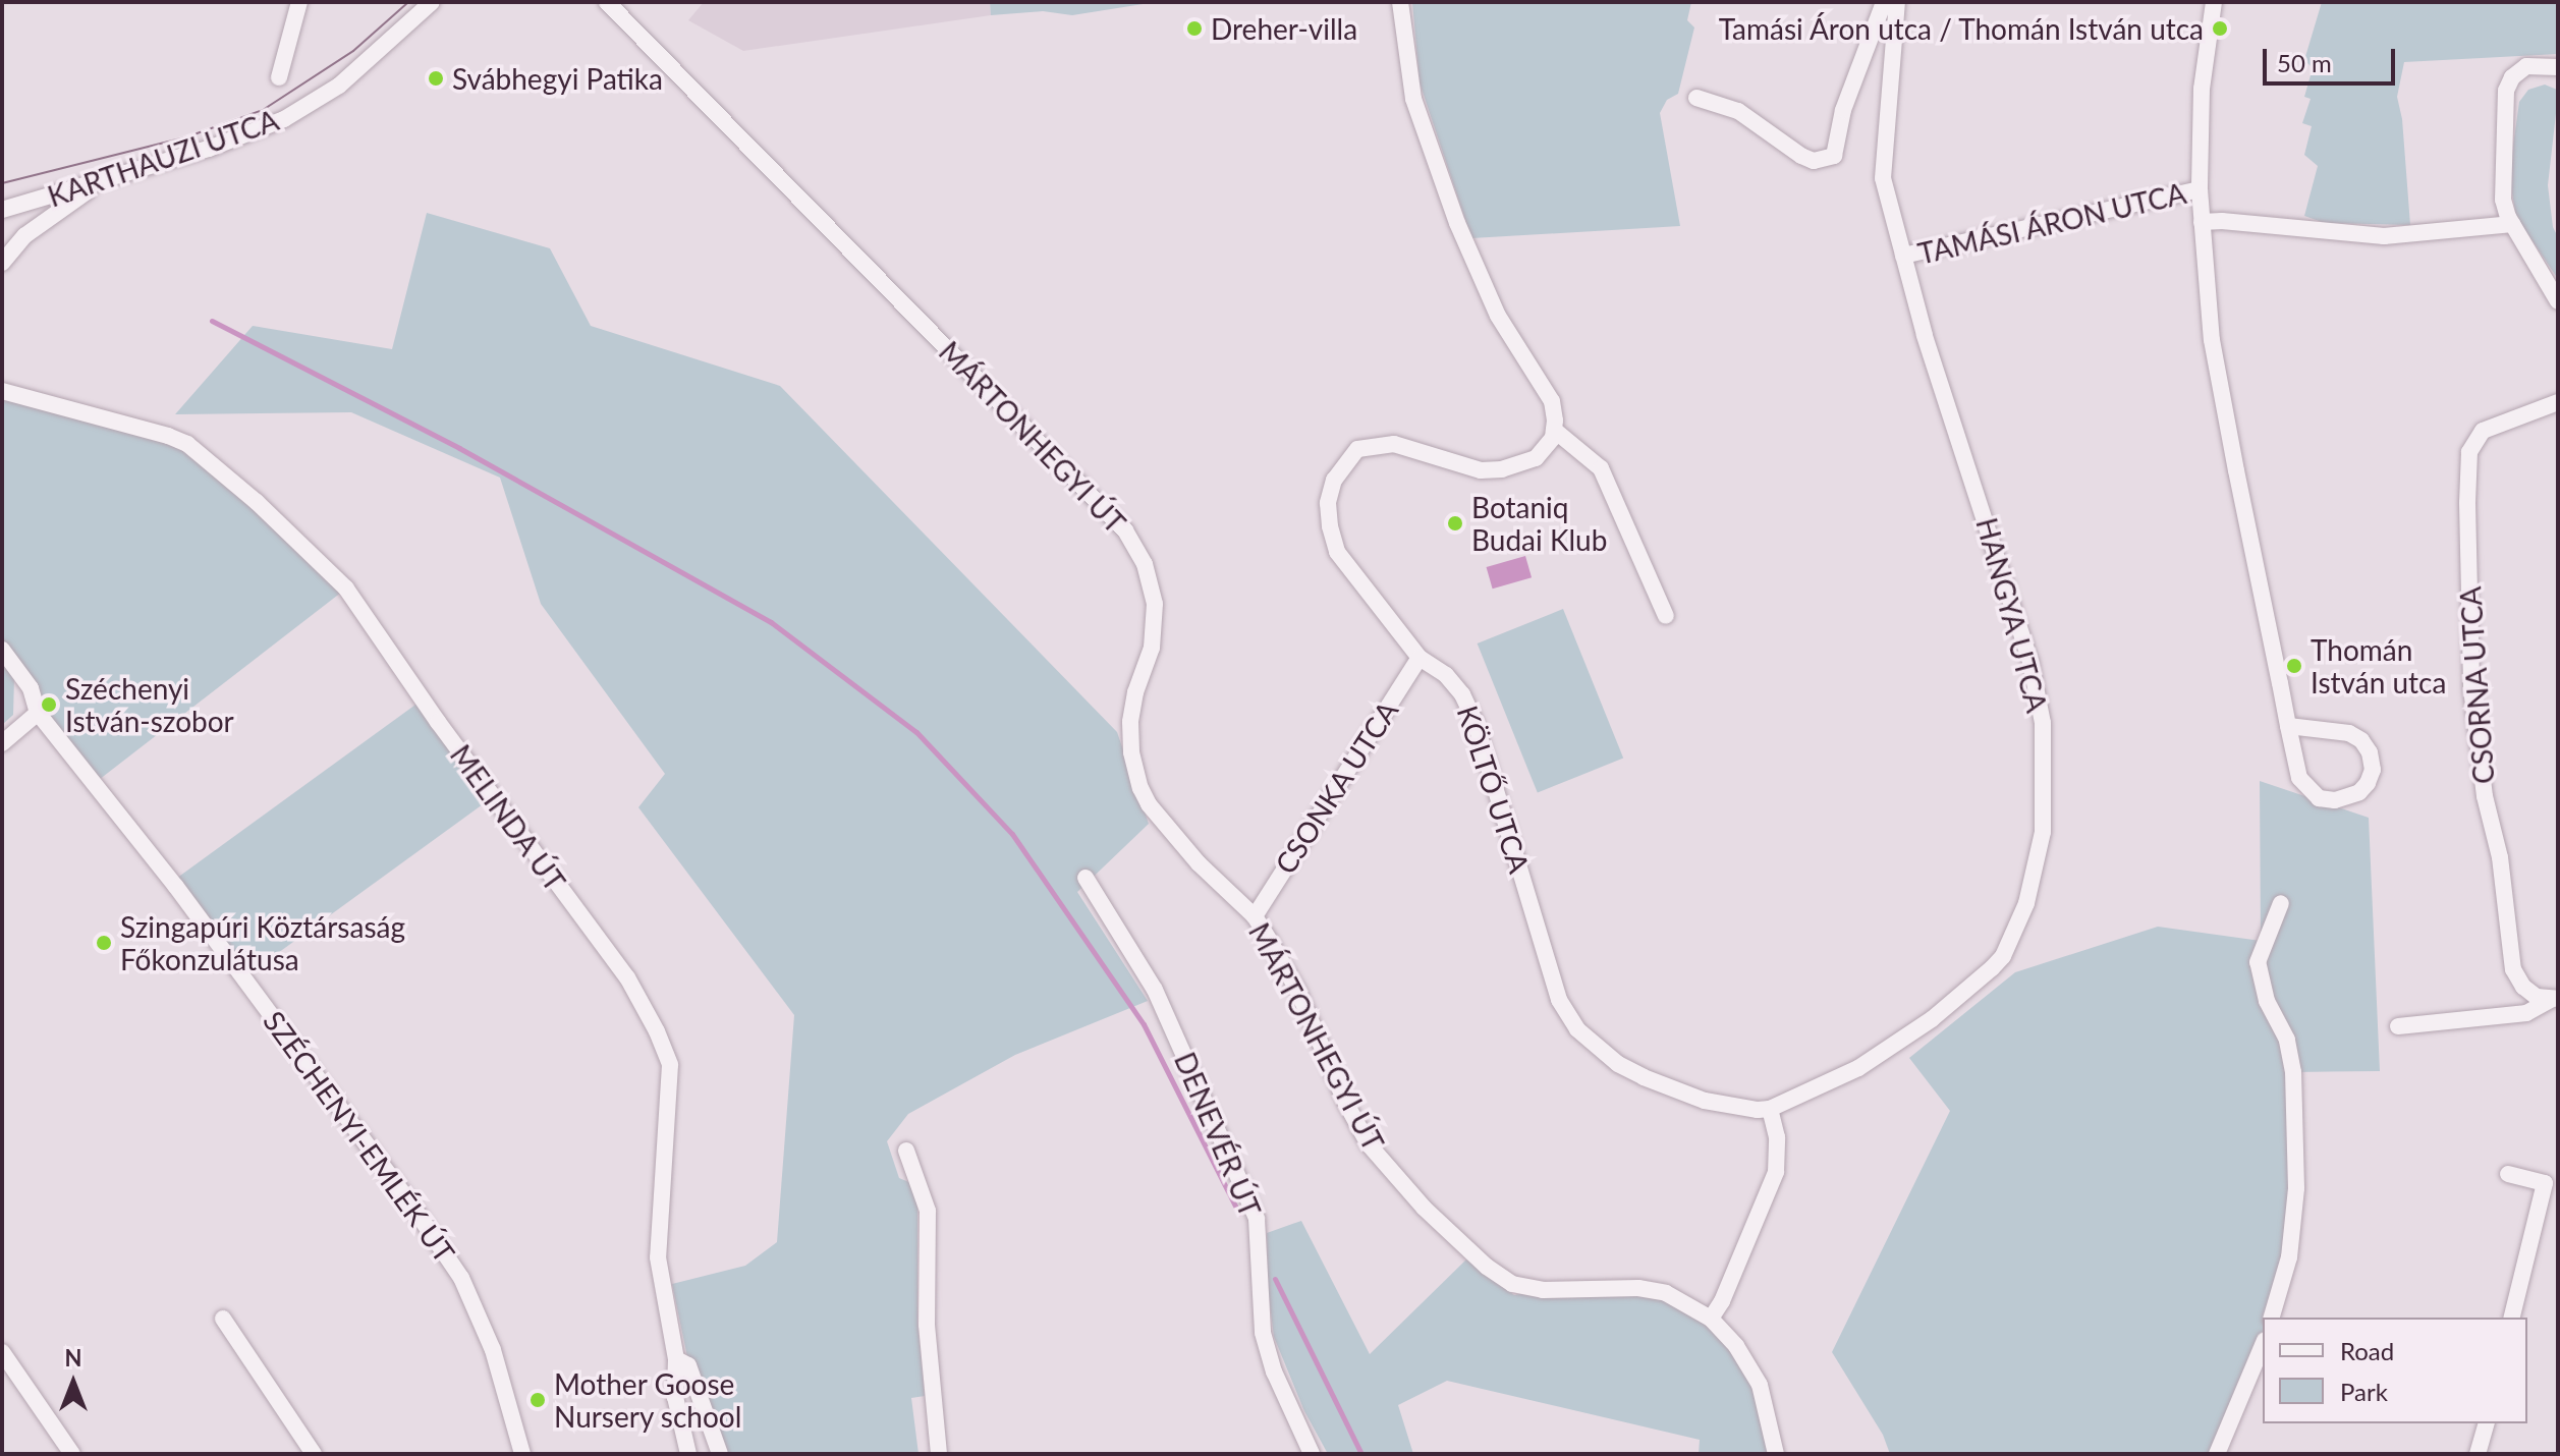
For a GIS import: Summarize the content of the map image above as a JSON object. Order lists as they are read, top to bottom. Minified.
{"streets":{"street":["KARTHAUZI UTCA","TAMÁSI ÁRON UTCA","MÁRTONHEGYI ÚT","HANGYA UTCA","CSORNA UTCA","CSONKA UTCA","KÖLTŐ UTCA","MELINDA ÚT","DENEVÉR ÚT","SZÉCHENYI-EMLÉK ÚT"]},"crossings":[["TAMÁSI ÁRON UTCA","HANGYA UTCA"],["MÁRTONHEGYI ÚT","CSONKA UTCA"],["HANGYA UTCA","KÖLTŐ UTCA"],["CSONKA UTCA","KÖLTŐ UTCA"]],"places":["Dreher-villa","Tamási Áron utca / Thomán István utca","Svábhegyi Patika","Botaniq Budai Klub","Thomán István utca","Széchenyi István-szobor","Szingapúri Köztársaság Főkonzulátusa","Mother Goose Nursery school"],"legend":["Road","Park"],"scale_bar":"50 m","north":"top"}
